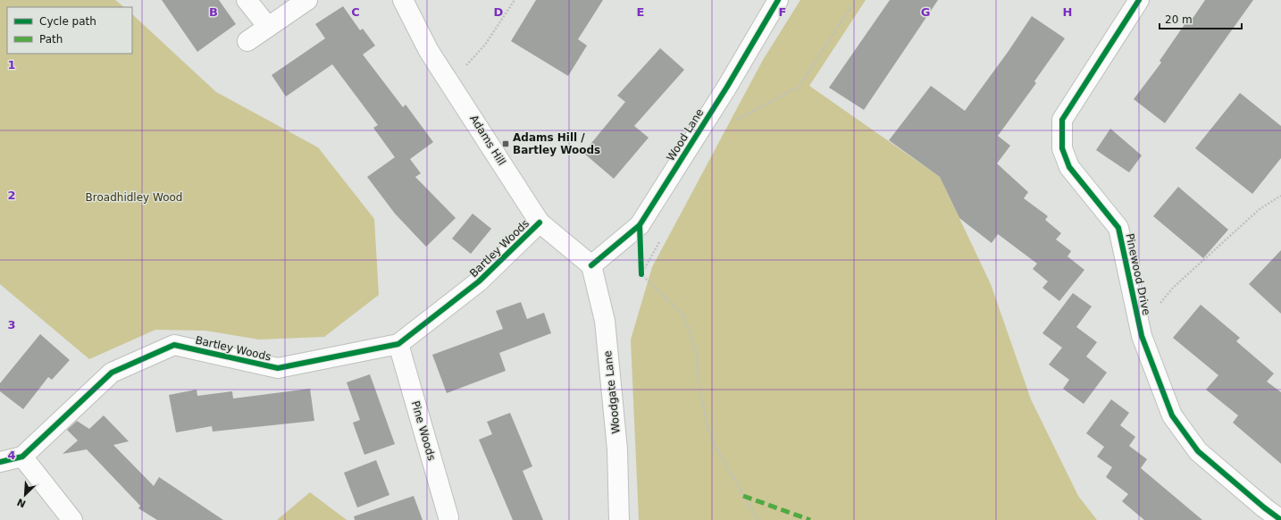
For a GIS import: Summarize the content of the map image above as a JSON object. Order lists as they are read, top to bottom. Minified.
{"streets":{"street":["Wood Lane","Adams Hill","Bartley Woods","Pinewood Drive","Woodgate Lane","Pine Woods"]},"crossings":[["Wood Lane","Adams Hill"],["Wood Lane","Woodgate Lane"],["Adams Hill","Bartley Woods"],["Adams Hill","Woodgate Lane"],["Bartley Woods","Pine Woods"]],"parks":["Broadhidley Wood"],"places":{"transit":["Adams Hill / Bartley Woods"]},"legend":["Cycle path","Path"],"scale_bar":"20 m","north":"bottom left","grid":{"columns":["B","C","D","E","F","G","H"],"rows":["1","2","3","4"]}}
